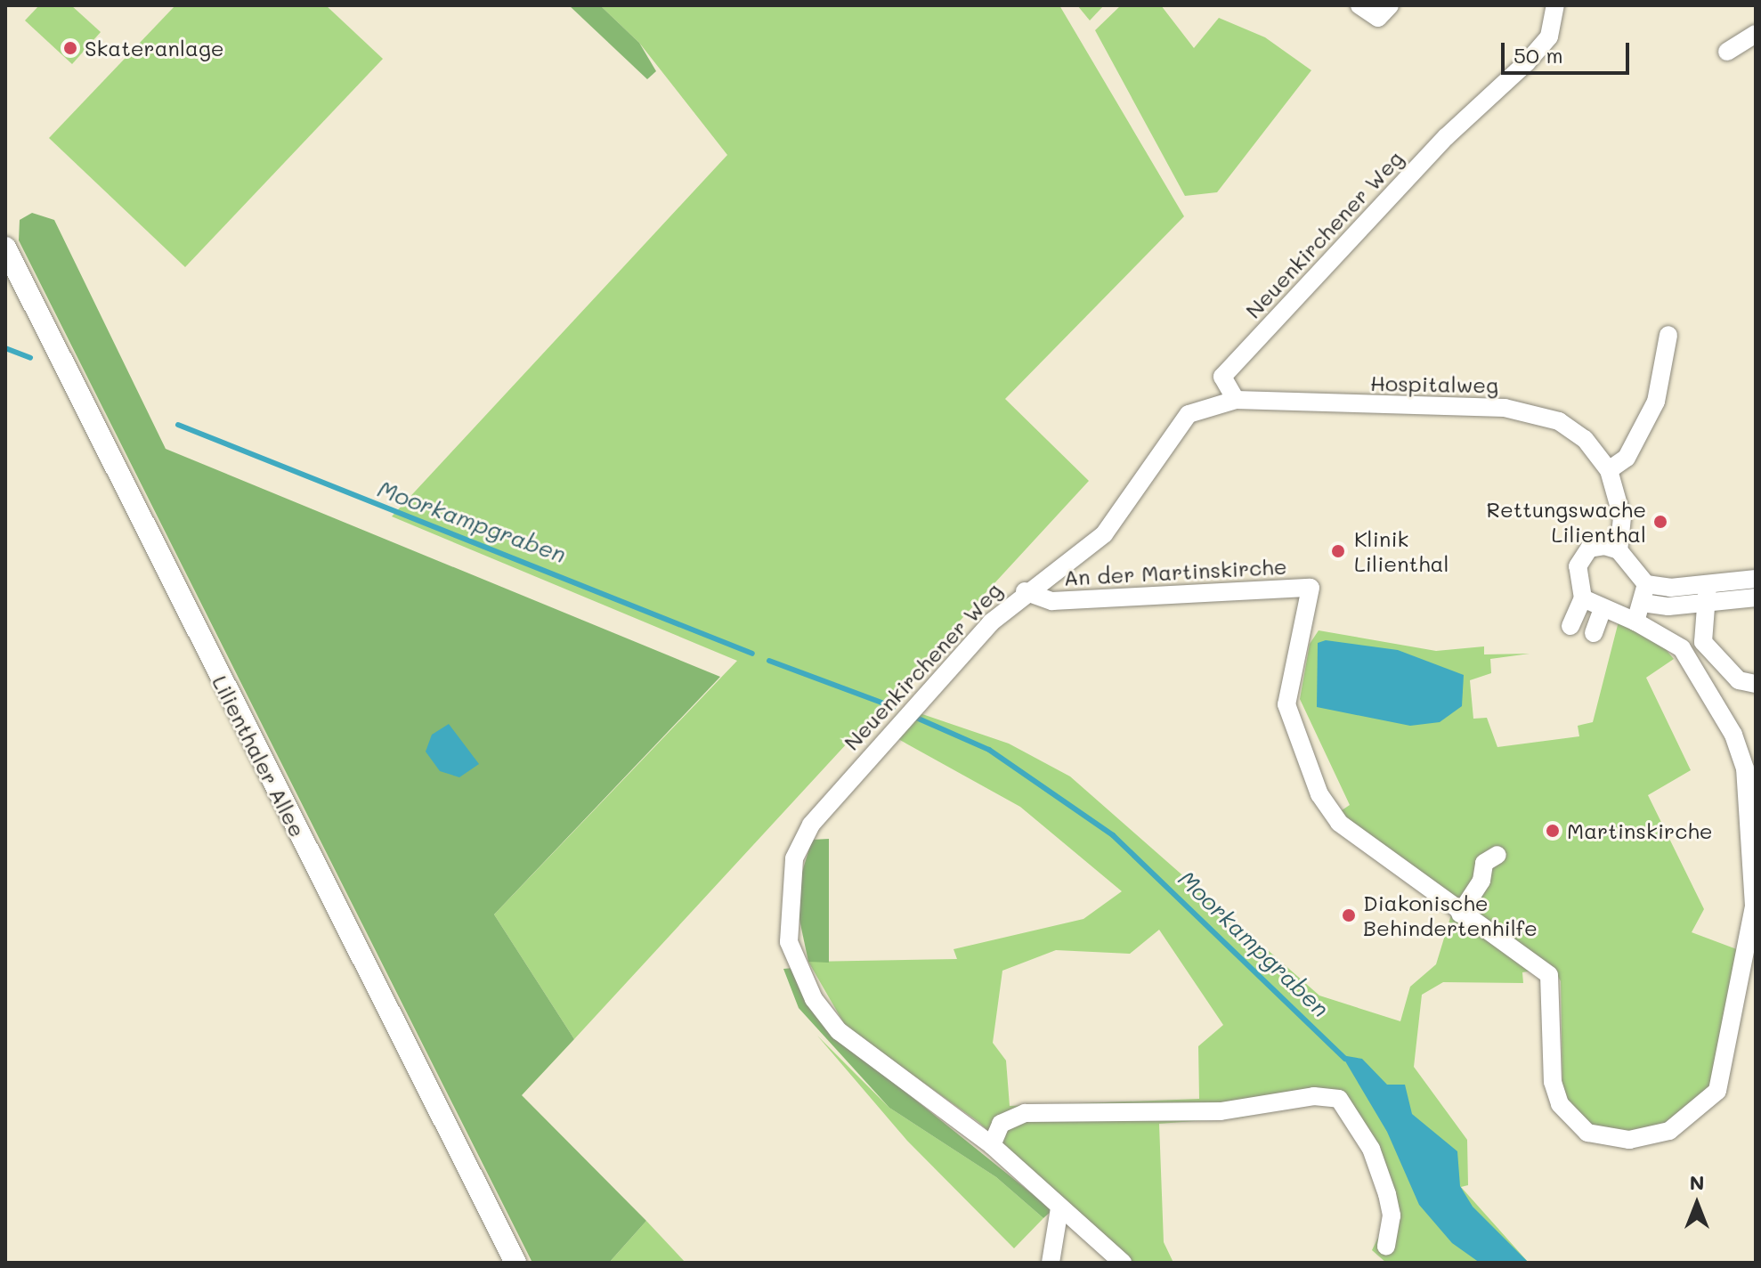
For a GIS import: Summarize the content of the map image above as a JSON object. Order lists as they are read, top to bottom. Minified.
{"streets":{"main road":["Lilienthaler Allee"],"street":["Neuenkirchener Weg","Hospitalweg","An der Martinskirche"]},"crossings":[["Neuenkirchener Weg","Hospitalweg"],["Neuenkirchener Weg","An der Martinskirche"]],"water":["Moorkampgraben"],"places":["Skateranlage","Rettungswache Lilienthal","Klinik Lilienthal","Martinskirche","Diakonische Behindertenhilfe"],"scale_bar":"50 m","north":"top"}
